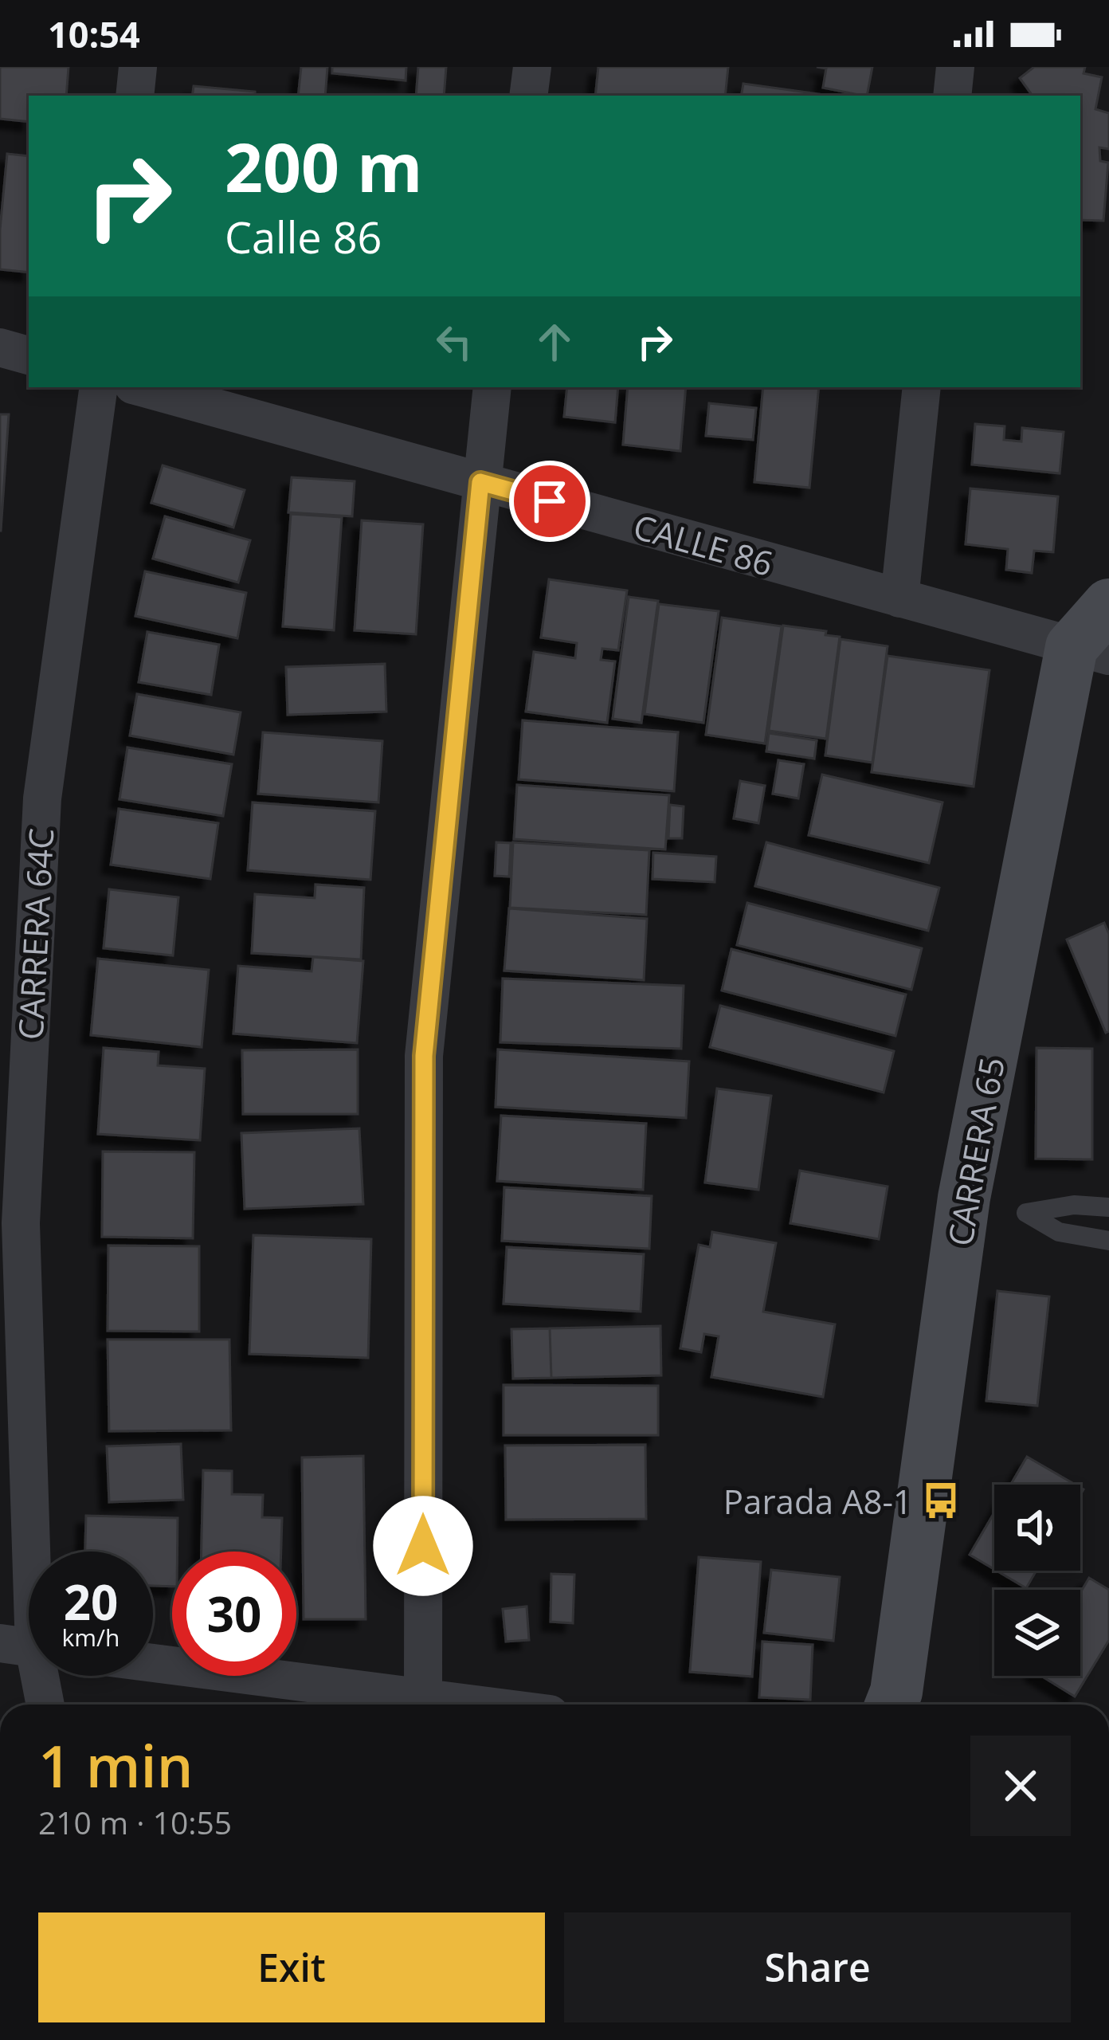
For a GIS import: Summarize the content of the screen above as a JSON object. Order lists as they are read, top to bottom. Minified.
{"streets":{"street":["CALLE 86","CARRERA 64C","CARRERA 65"]},"crossings":[["CALLE 86","CARRERA 65"]],"places":{"bus stop":["Parada A8-1"]},"page":{"status":"10:54","turn":["200 m","Calle 86"],"speed":"20 km/h","limit":"30","heading":["1 min","210 m · 10:55"],"buttons":["Exit","Share"]}}
